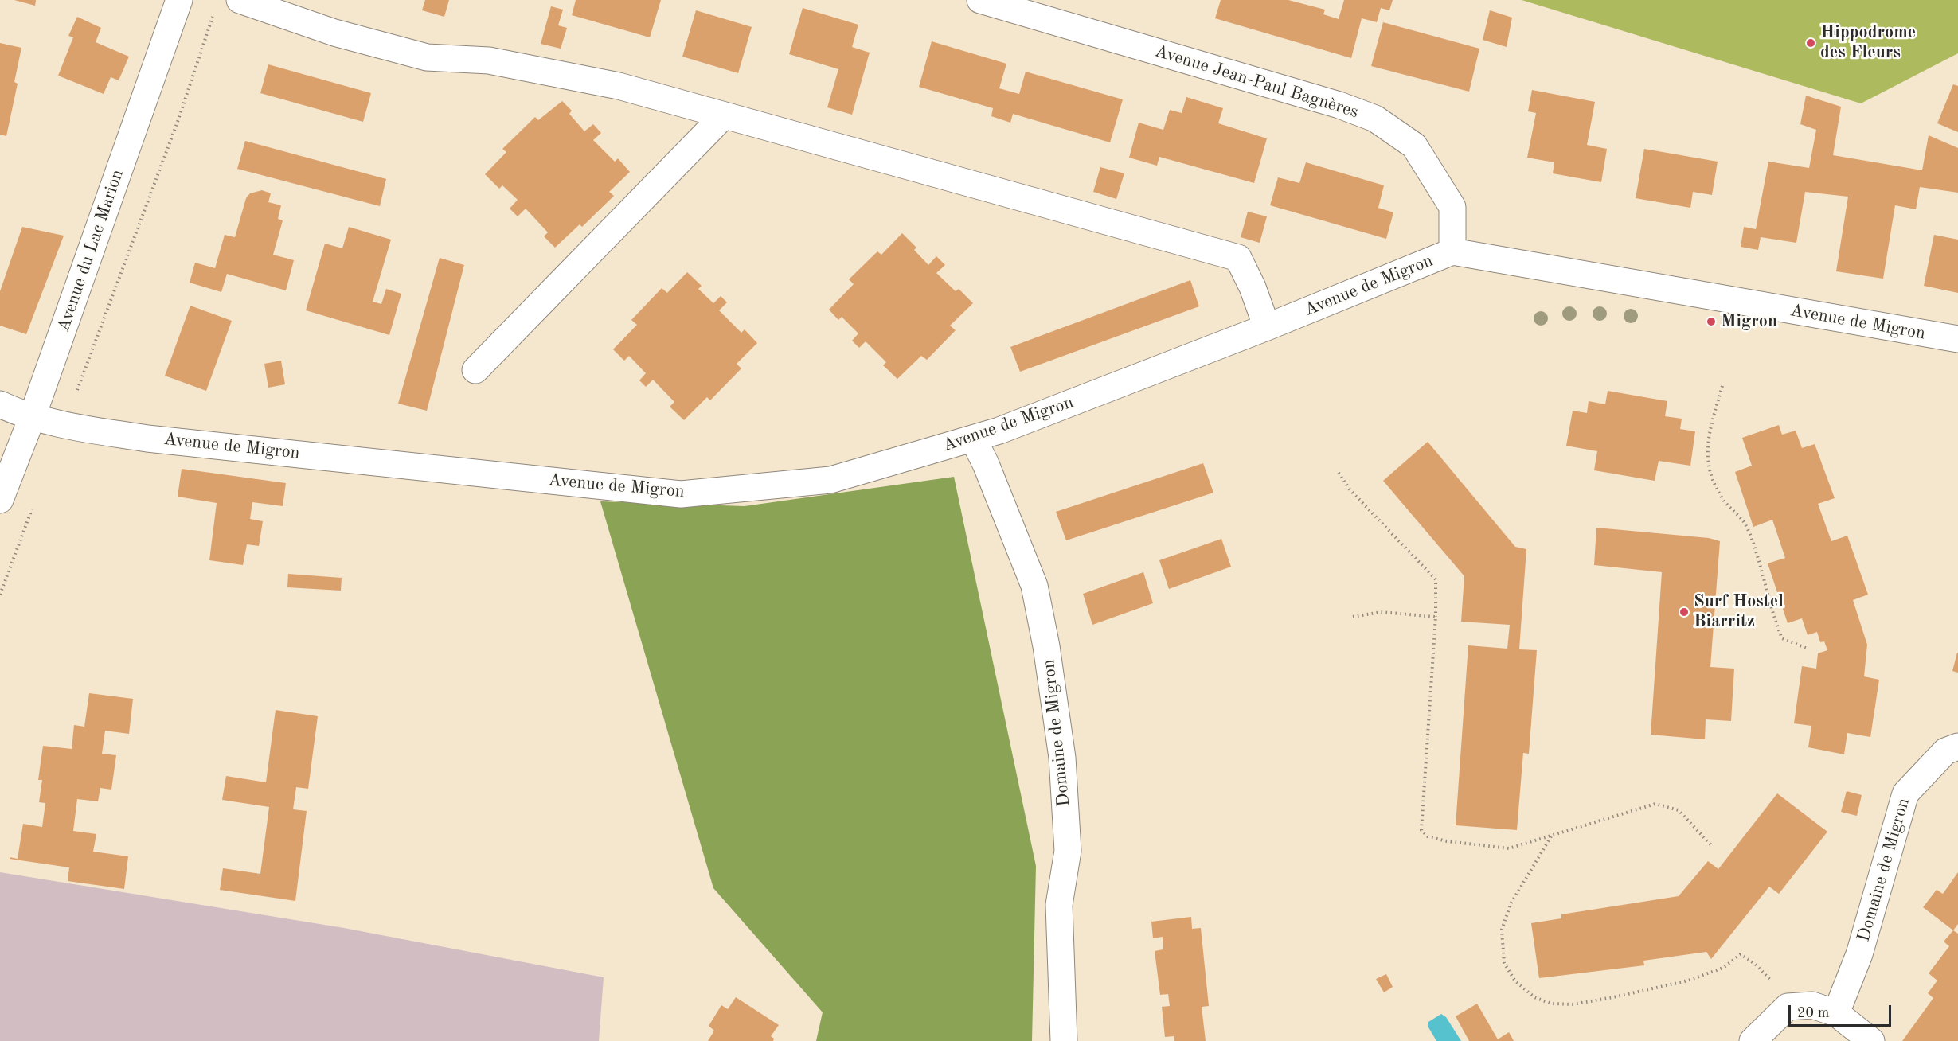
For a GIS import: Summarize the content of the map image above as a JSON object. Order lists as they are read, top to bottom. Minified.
{"streets":{"street":["Avenue Jean-Paul Bagnères","Avenue du Lac Marion","Avenue de Migron","Domaine de Migron"]},"crossings":[["Avenue Jean-Paul Bagnères","Avenue de Migron"],["Avenue du Lac Marion","Avenue de Migron"],["Avenue de Migron","Domaine de Migron"]],"places":["Hippodrome des Fleurs","Migron","Surf Hostel Biarritz"],"scale_bar":"20 m"}
